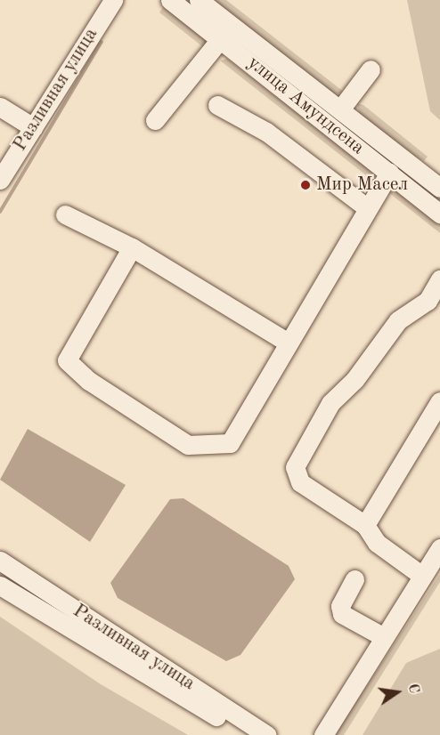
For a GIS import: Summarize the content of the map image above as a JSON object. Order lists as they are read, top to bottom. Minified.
{"streets":{"street":["Разливная улица","улица Амундсена"]},"places":["Мир Масел"],"north":"right"}
